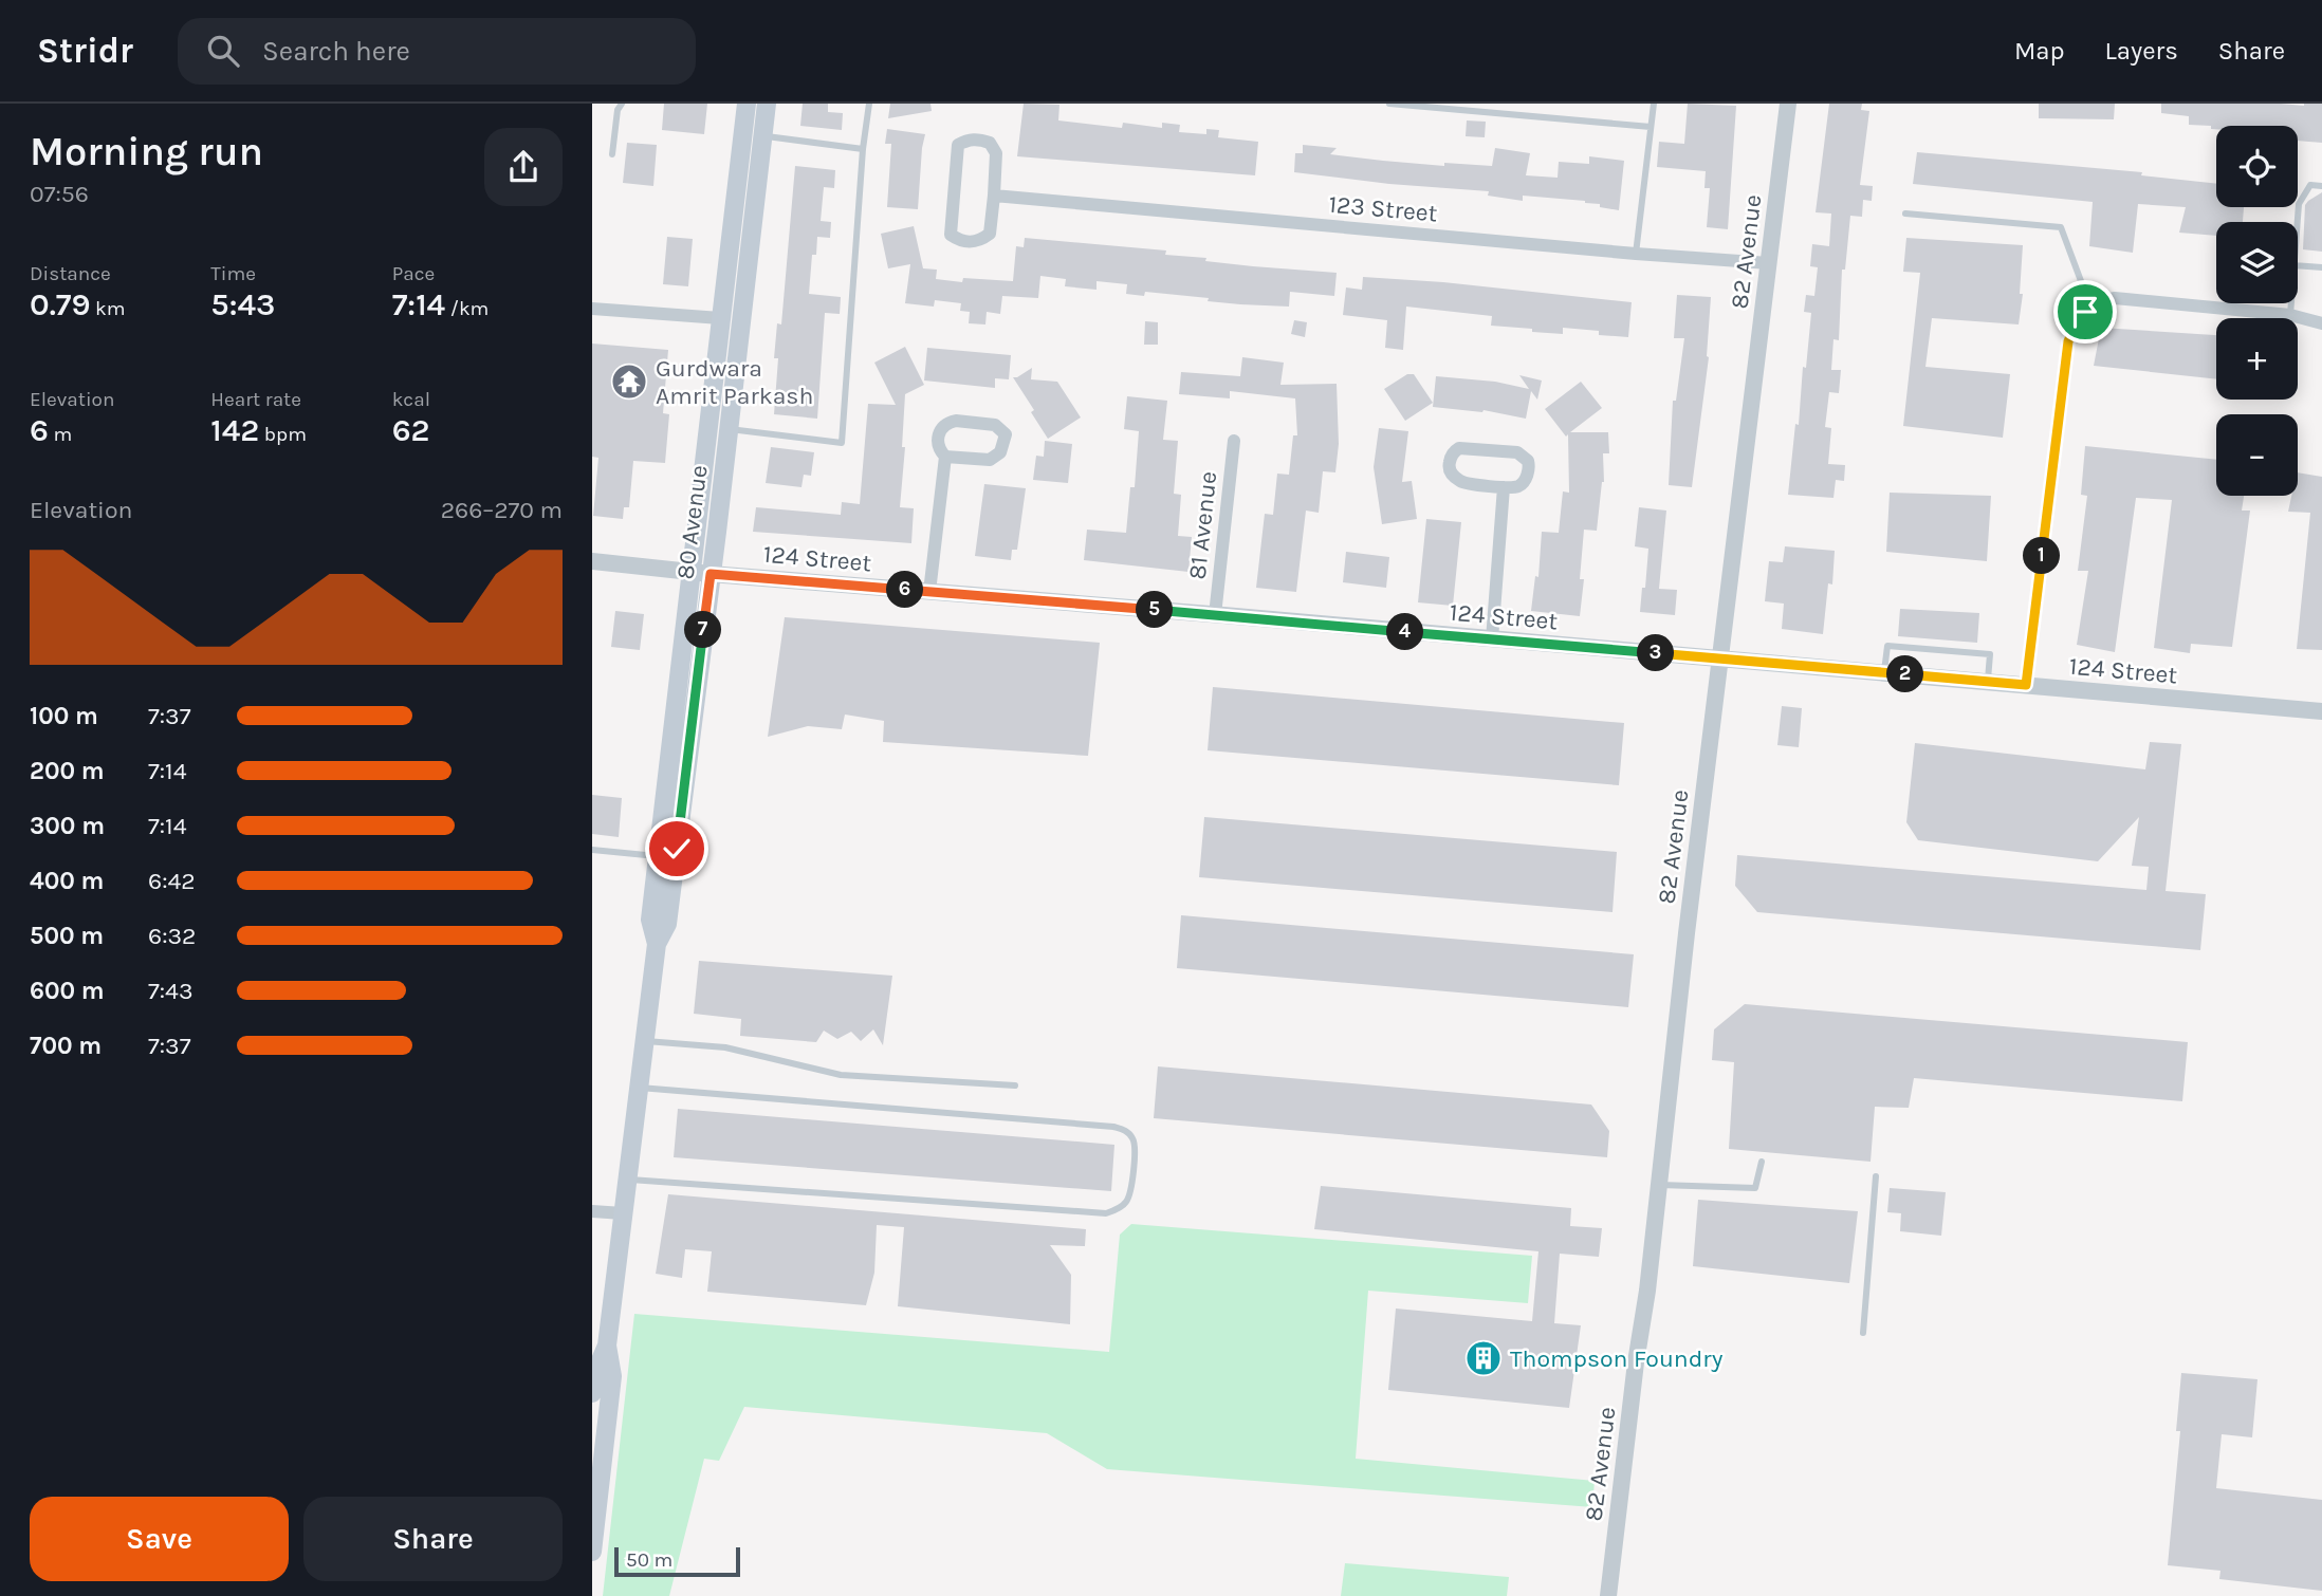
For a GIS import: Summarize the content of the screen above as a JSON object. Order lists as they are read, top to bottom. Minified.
{"streets":{"main road":["80 Avenue"],"street":["123 Street","82 Avenue","81 Avenue","124 Street"]},"crossings":[["123 Street","82 Avenue"],["82 Avenue","124 Street"],["80 Avenue","124 Street"],["81 Avenue","124 Street"]],"places":{"temple":["Gurdwara Amrit Parkash"],"building":["Thompson Foundry"]},"scale_bar":"50 m","page":{"header":"Stridr","search":"Search here","nav":["Map","Layers","Share"],"heading":["Morning run","07:56"],"map_buttons":["+","−"],"stats":[["Distance","0.79 km"],["Time","5:43"],["Pace","7:14 /km"],["Elevation","6 m"],["Heart rate","142 bpm"],["kcal","62"]],"chart":["Elevation","266–270 m"],"pins":["1","6","5","7","4","3","2"],"list":[{"name":"100 m","note":"7:37"},{"name":"200 m","note":"7:14"},{"name":"300 m","note":"7:14"},{"name":"400 m","note":"6:42"},{"name":"500 m","note":"6:32"},{"name":"600 m","note":"7:43"},{"name":"700 m","note":"7:37"}],"buttons":["Save","Share"],"scale":"50 m"}}
